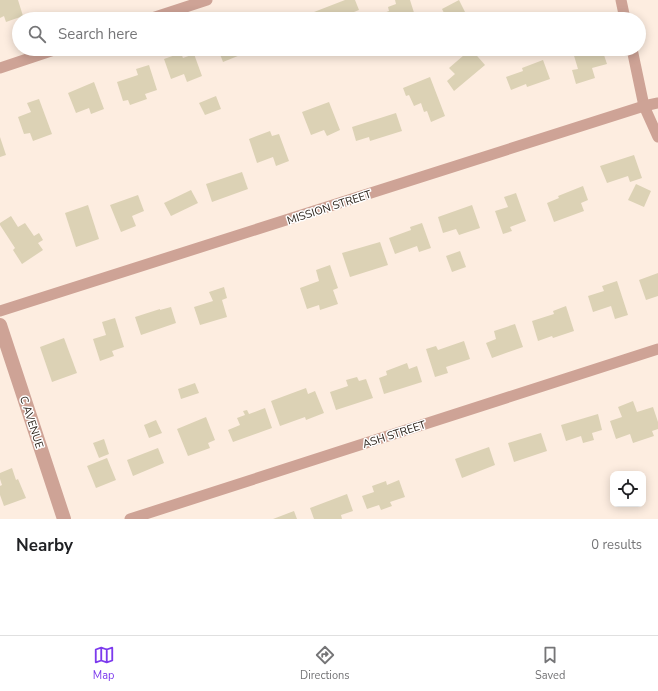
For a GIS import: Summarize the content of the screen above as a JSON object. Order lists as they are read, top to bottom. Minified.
{"streets":{"street":["MISSION STREET","C AVENUE","ASH STREET"]},"page":{"search":"Search here","heading":["Nearby","0 results"],"nav":["Map","Directions","Saved"]}}
